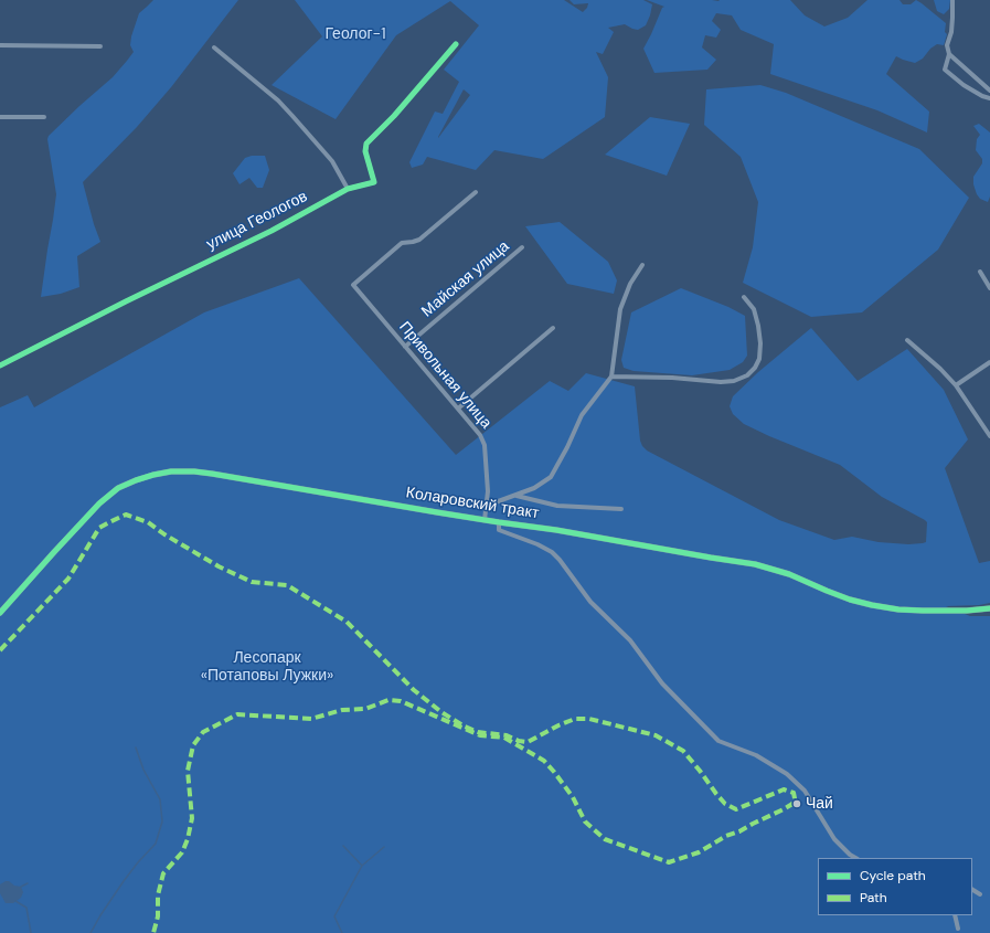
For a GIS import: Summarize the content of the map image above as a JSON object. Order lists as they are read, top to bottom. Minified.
{"streets":{"street":["улица Геологов","Майская улица","Привольная улица","Коларовский тракт"]},"crossings":[["Майская улица","Привольная улица"],["Привольная улица","Коларовский тракт"]],"parks":["Геолог-1","Лесопарк «Потаповы Лужки»"],"places":["Чай"],"legend":["Cycle path","Path"]}
